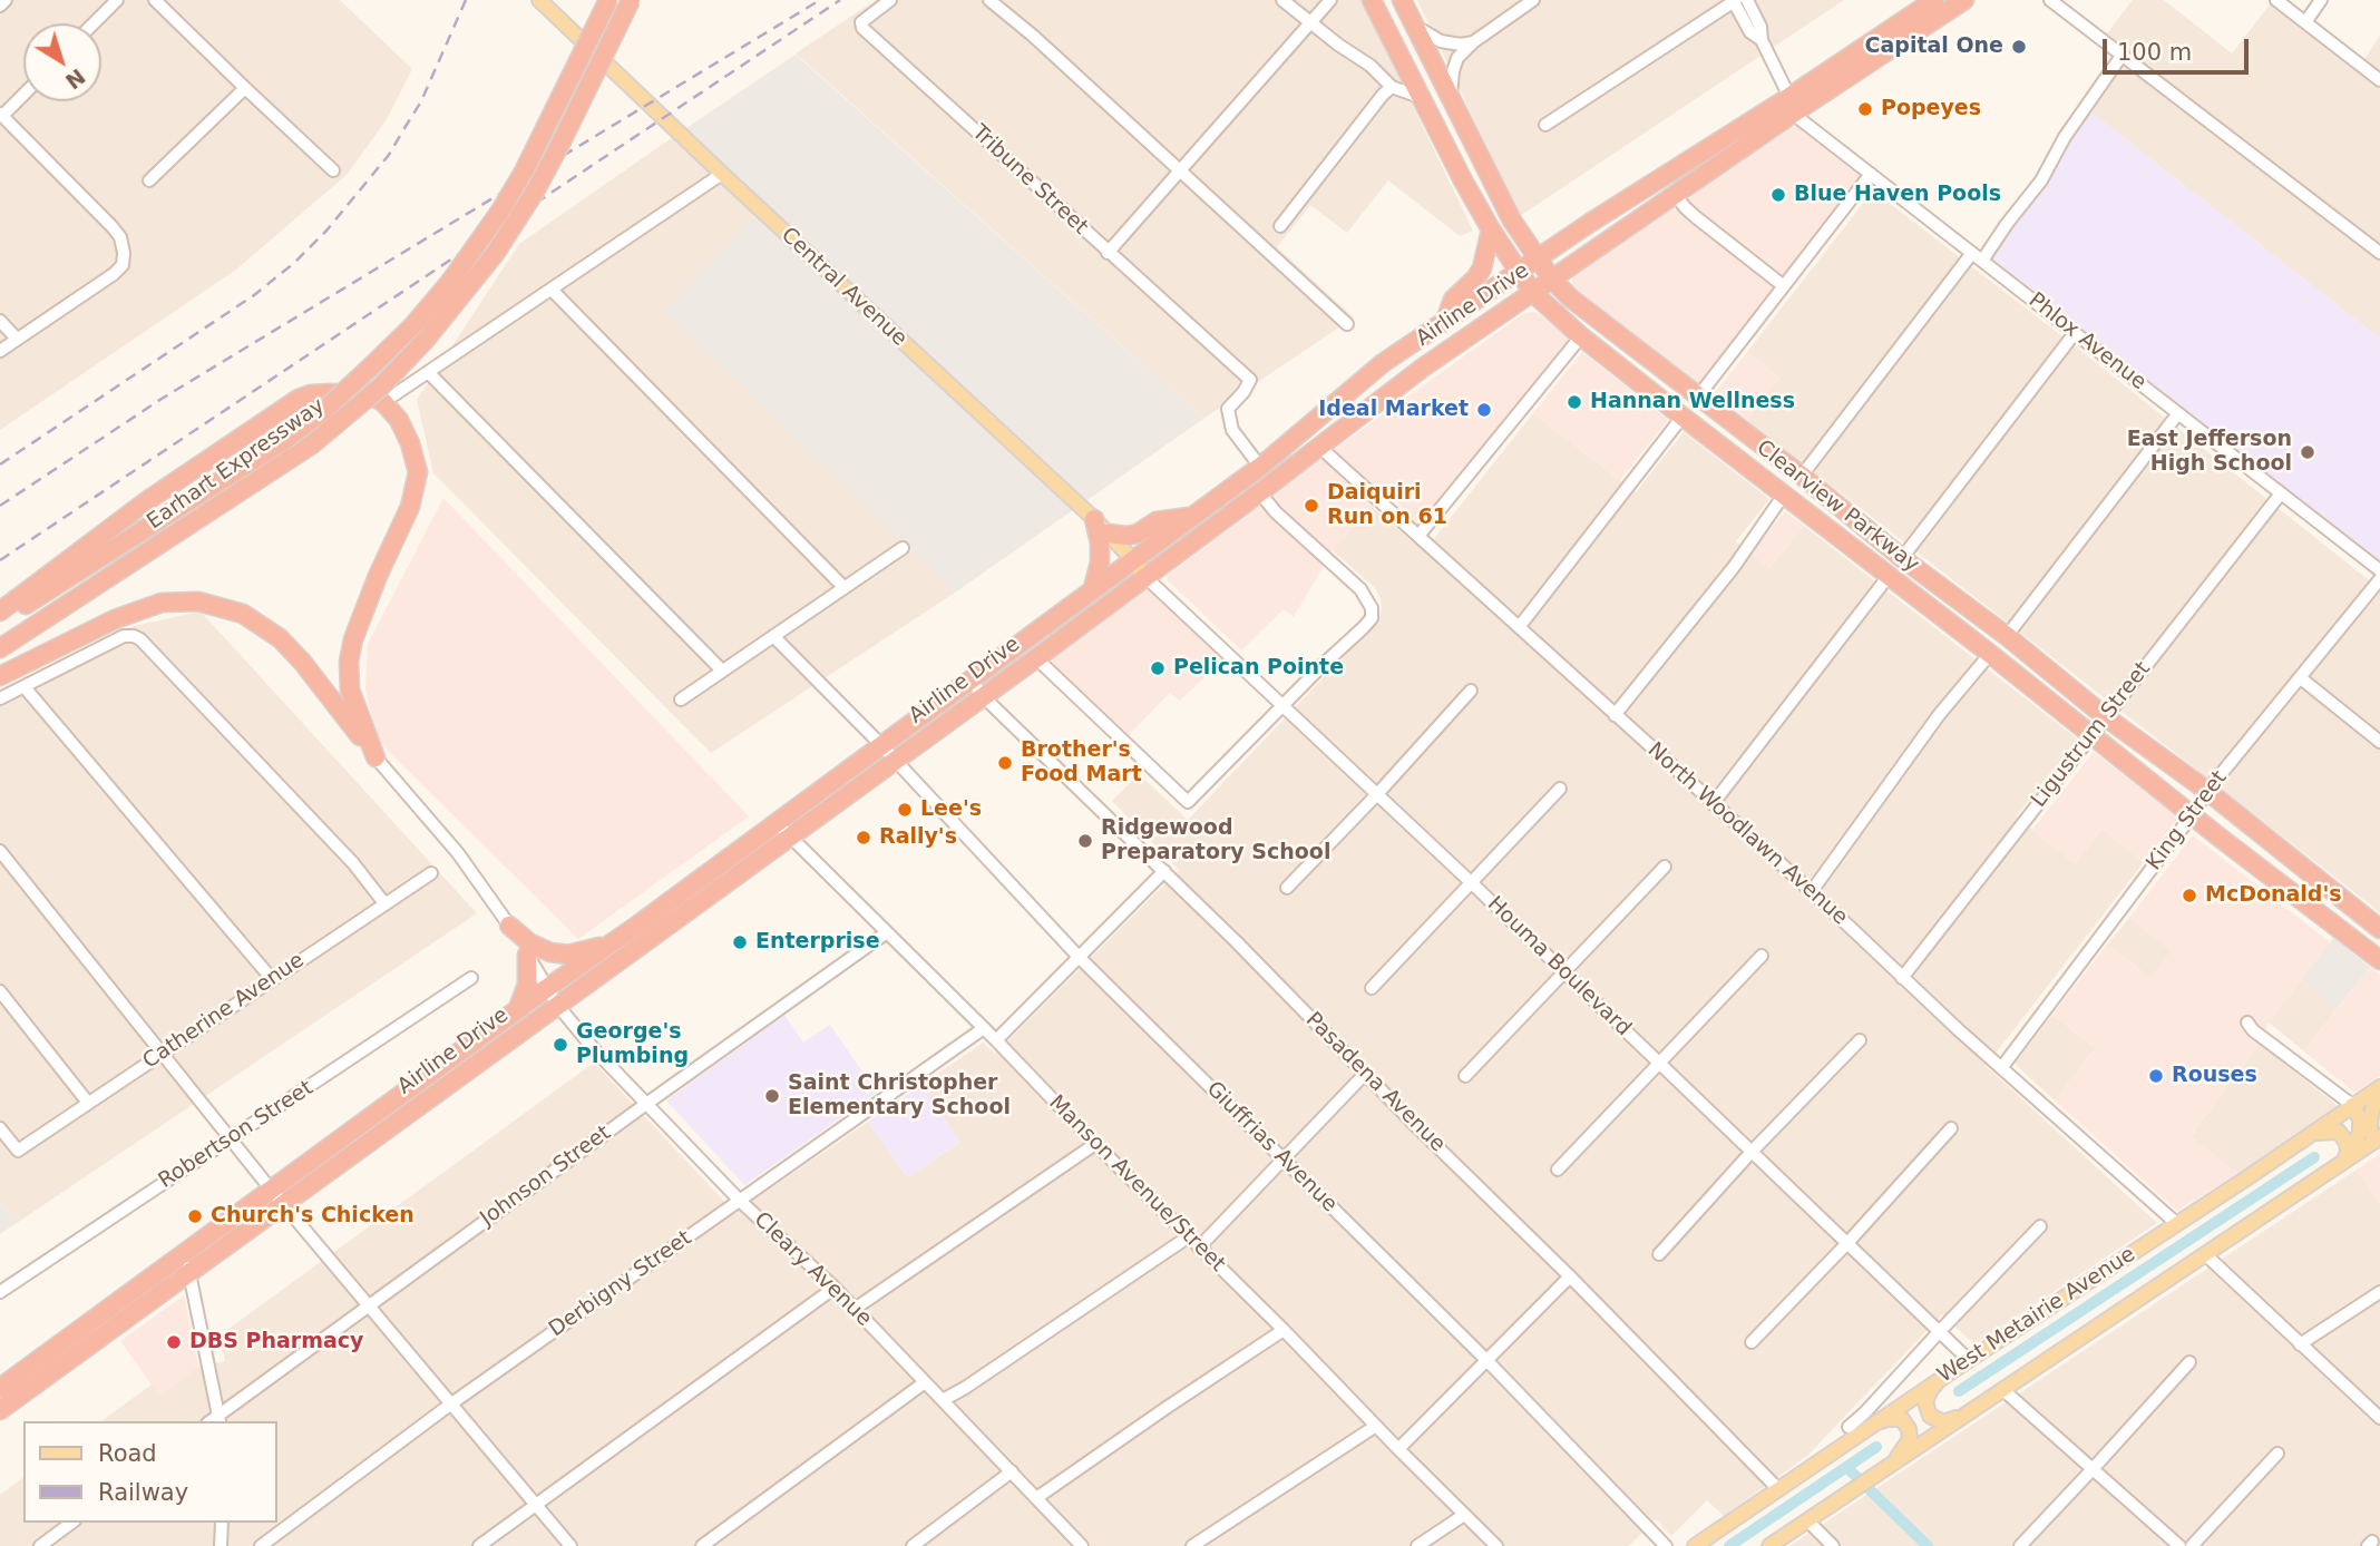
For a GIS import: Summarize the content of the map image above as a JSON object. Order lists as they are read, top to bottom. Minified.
{"streets":{"highway":["Airline Drive","Earhart Expressway","Clearview Parkway"],"main road":["Central Avenue","West Metairie Avenue"],"street":["Tribune Street","Phlox Avenue","Ligustrum Street","King Street","North Woodlawn Avenue","Houma Boulevard","Catherine Avenue","Pasadena Avenue","Robertson Street","Giuffrias Avenue","Johnson Street","Manson Avenue/Street","Cleary Avenue","Derbigny Street"]},"crossings":[["Tribune Street","Airline Drive"],["Central Avenue","Airline Drive"],["Central Avenue","Houma Boulevard"],["Airline Drive","Phlox Avenue"],["Airline Drive","Clearview Parkway"],["Airline Drive","North Woodlawn Avenue"],["Airline Drive","Houma Boulevard"],["Airline Drive","Pasadena Avenue"],["Airline Drive","Giuffrias Avenue"],["Airline Drive","Manson Avenue/Street"],["Airline Drive","Cleary Avenue"],["Phlox Avenue","Ligustrum Street"],["Clearview Parkway","Ligustrum Street"],["Clearview Parkway","King Street"],["Ligustrum Street","North Woodlawn Avenue"],["King Street","North Woodlawn Avenue"],["North Woodlawn Avenue","West Metairie Avenue"],["Houma Boulevard","West Metairie Avenue"],["Pasadena Avenue","West Metairie Avenue"],["Johnson Street","Manson Avenue/Street"],["Johnson Street","Cleary Avenue"],["Manson Avenue/Street","Derbigny Street"],["Cleary Avenue","Derbigny Street"]],"places":["Capital One","Popeyes","Blue Haven Pools","Hannan Wellness","Ideal Market","East Jefferson High School","Daiquiri Run on 61","Pelican Pointe","Brother's Food Mart","Lee's","Rally's","Ridgewood Preparatory School","McDonald's","Enterprise","George's Plumbing","Rouses","Saint Christopher Elementary School","Church's Chicken","DBS Pharmacy"],"legend":["Road","Railway"],"scale_bar":"100 m","north":"bottom right"}
